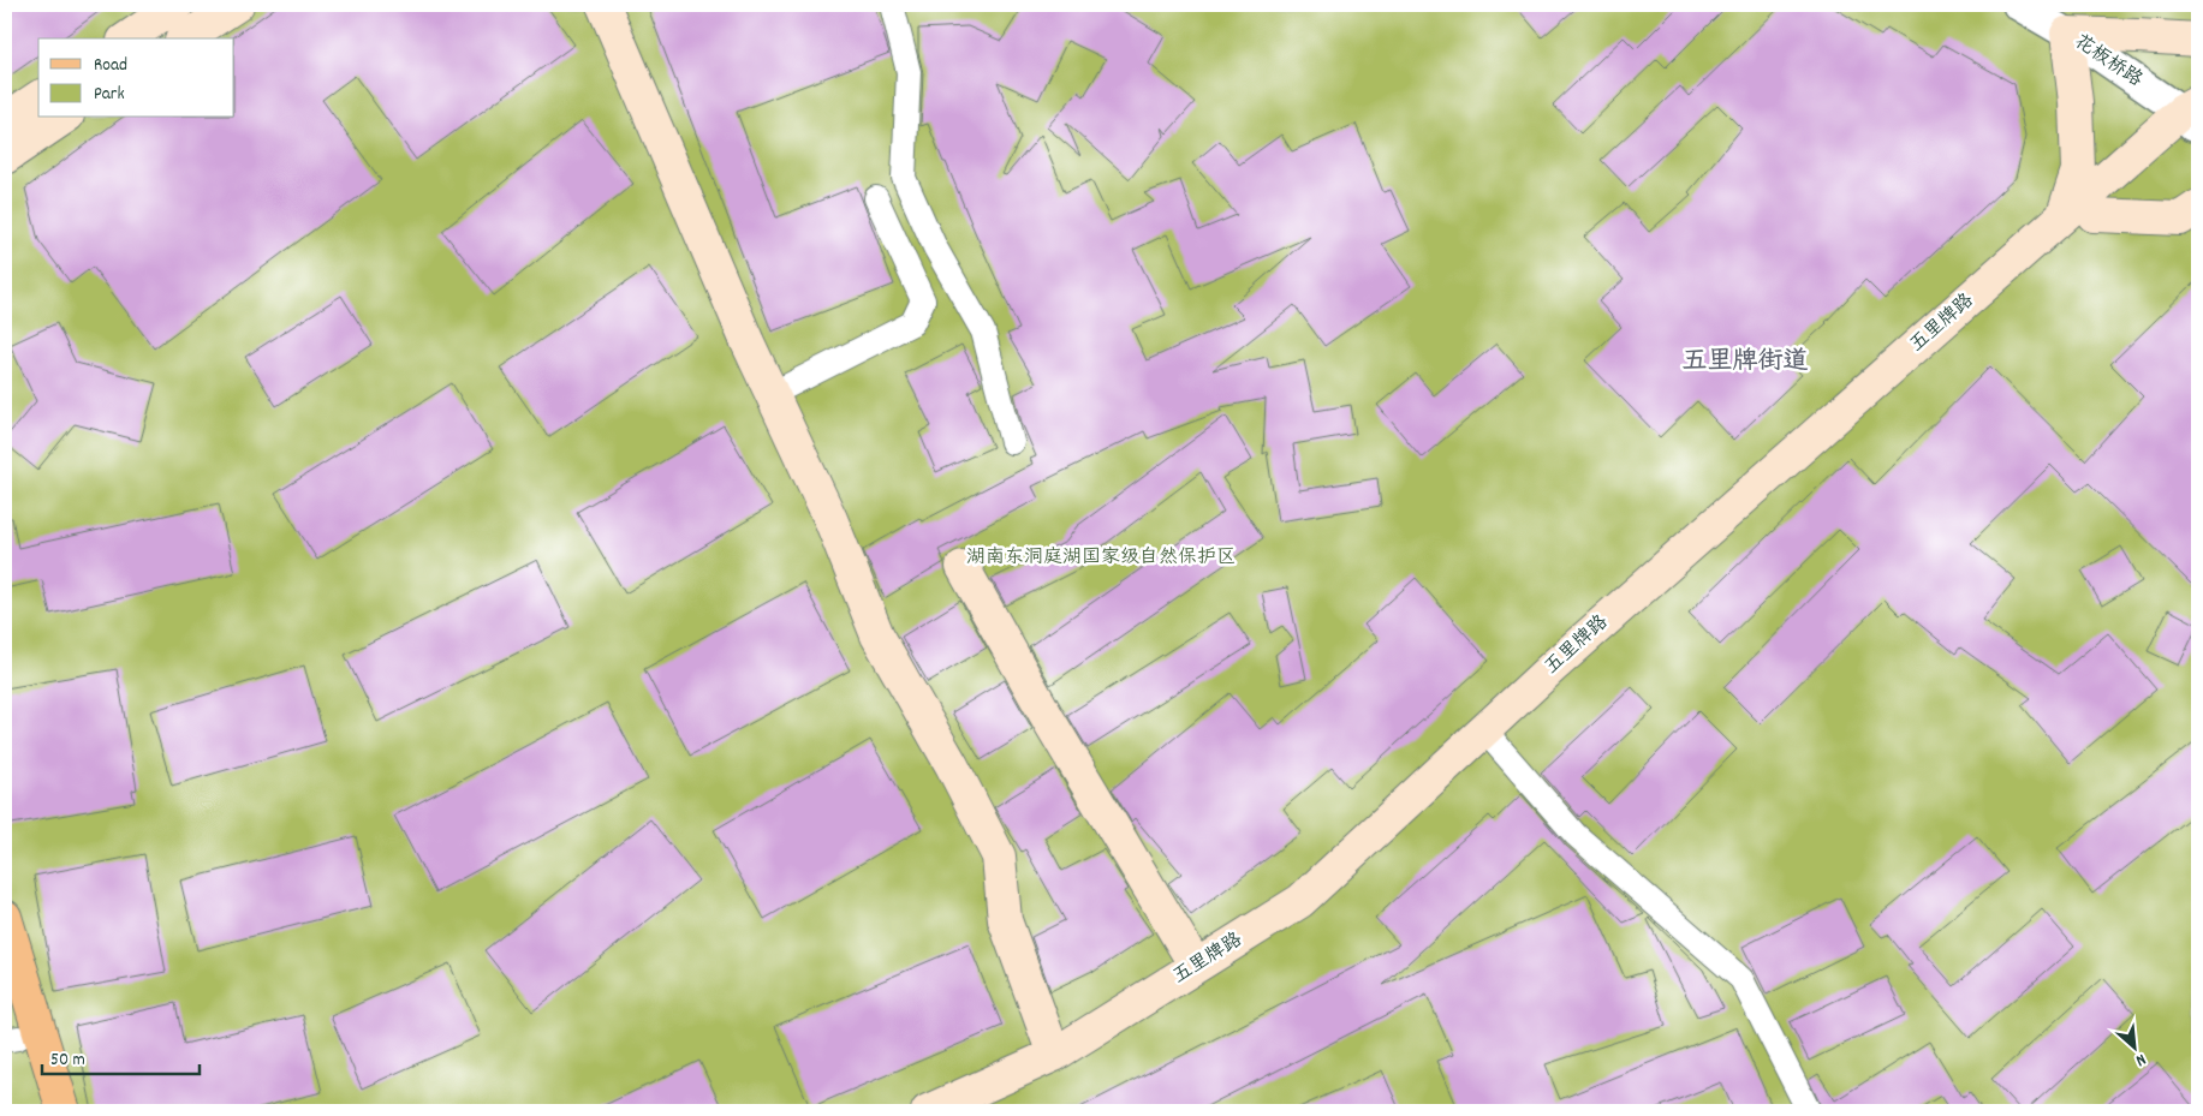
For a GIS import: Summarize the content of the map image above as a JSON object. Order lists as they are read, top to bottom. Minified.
{"streets":{"main road":["五里牌路"],"street":["花板桥路"]},"crossings":[["花板桥路","五里牌路"]],"districts":["五里牌街道"],"parks":["湖南东洞庭湖国家级自然保护区"],"legend":["Road","Park"],"scale_bar":"50 m","north":"bottom right"}
